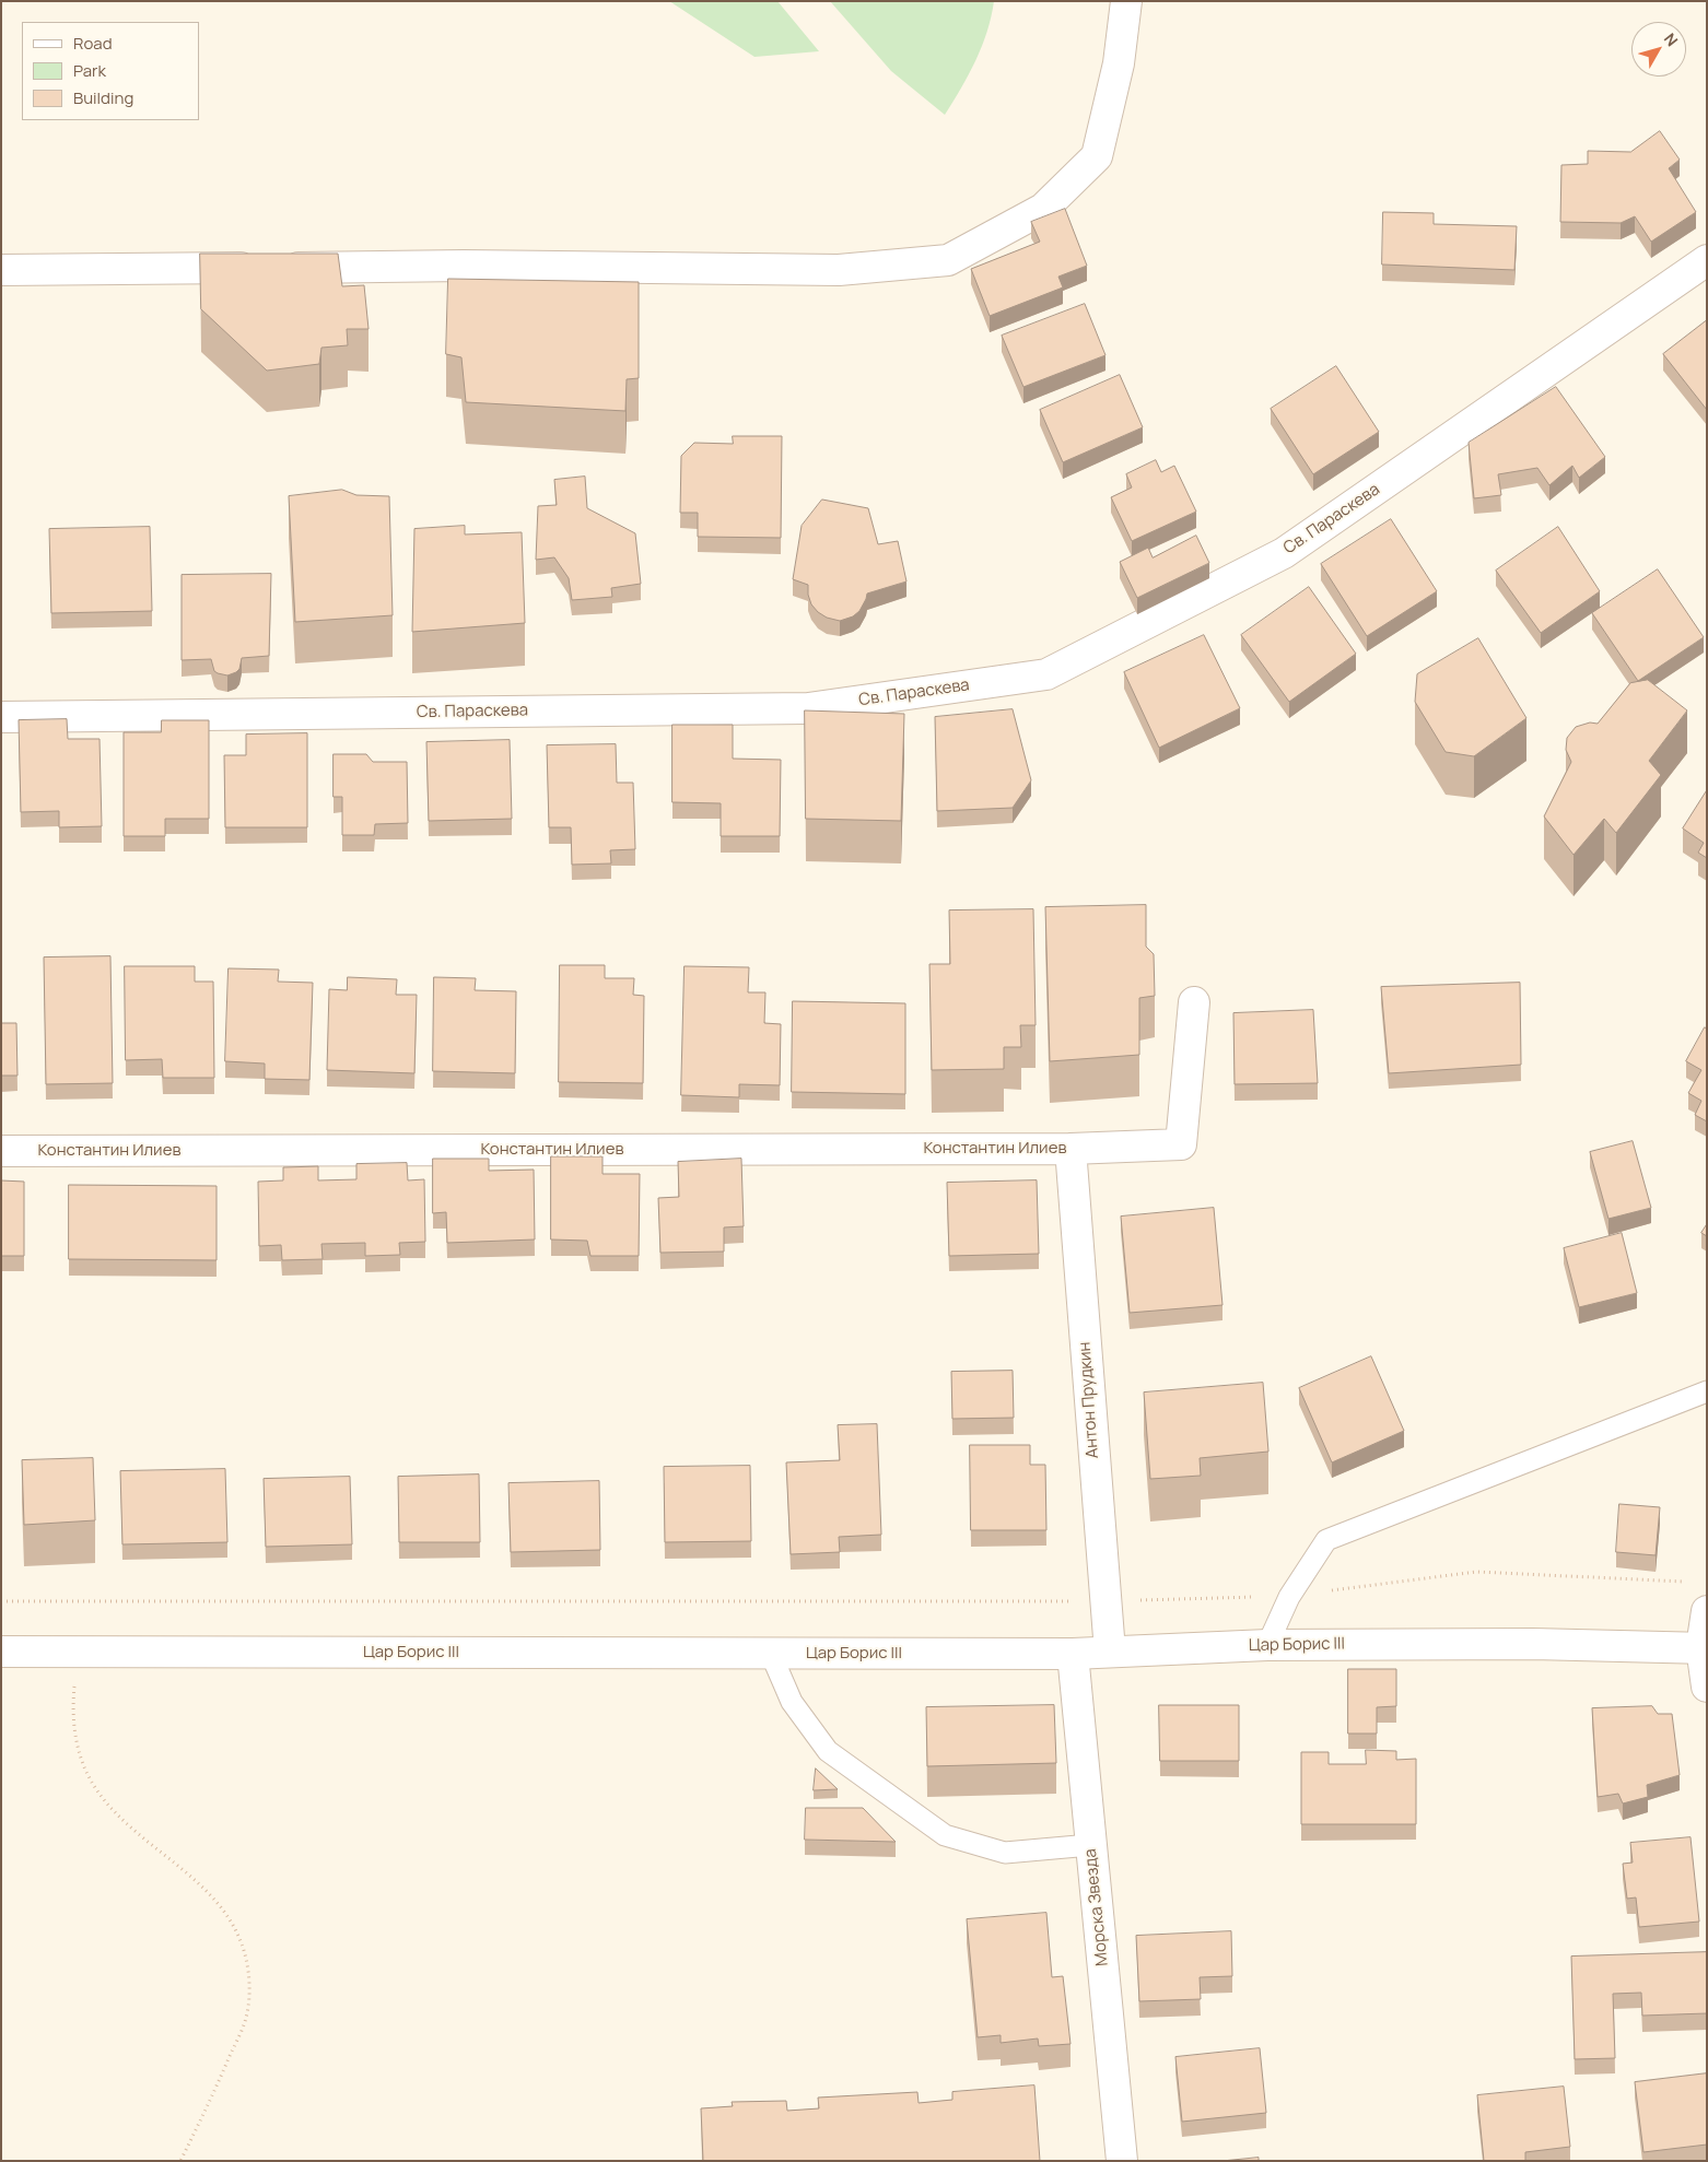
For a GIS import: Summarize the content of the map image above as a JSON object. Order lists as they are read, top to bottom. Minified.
{"streets":{"street":["Св. Параскева","Константин Илиев","Антон Прудкин","Цар Борис III","Морска Звезда"]},"crossings":[["Константин Илиев","Антон Прудкин"],["Антон Прудкин","Цар Борис III"],["Цар Борис III","Морска Звезда"]],"legend":["Road","Park","Building"],"north":"top right"}
